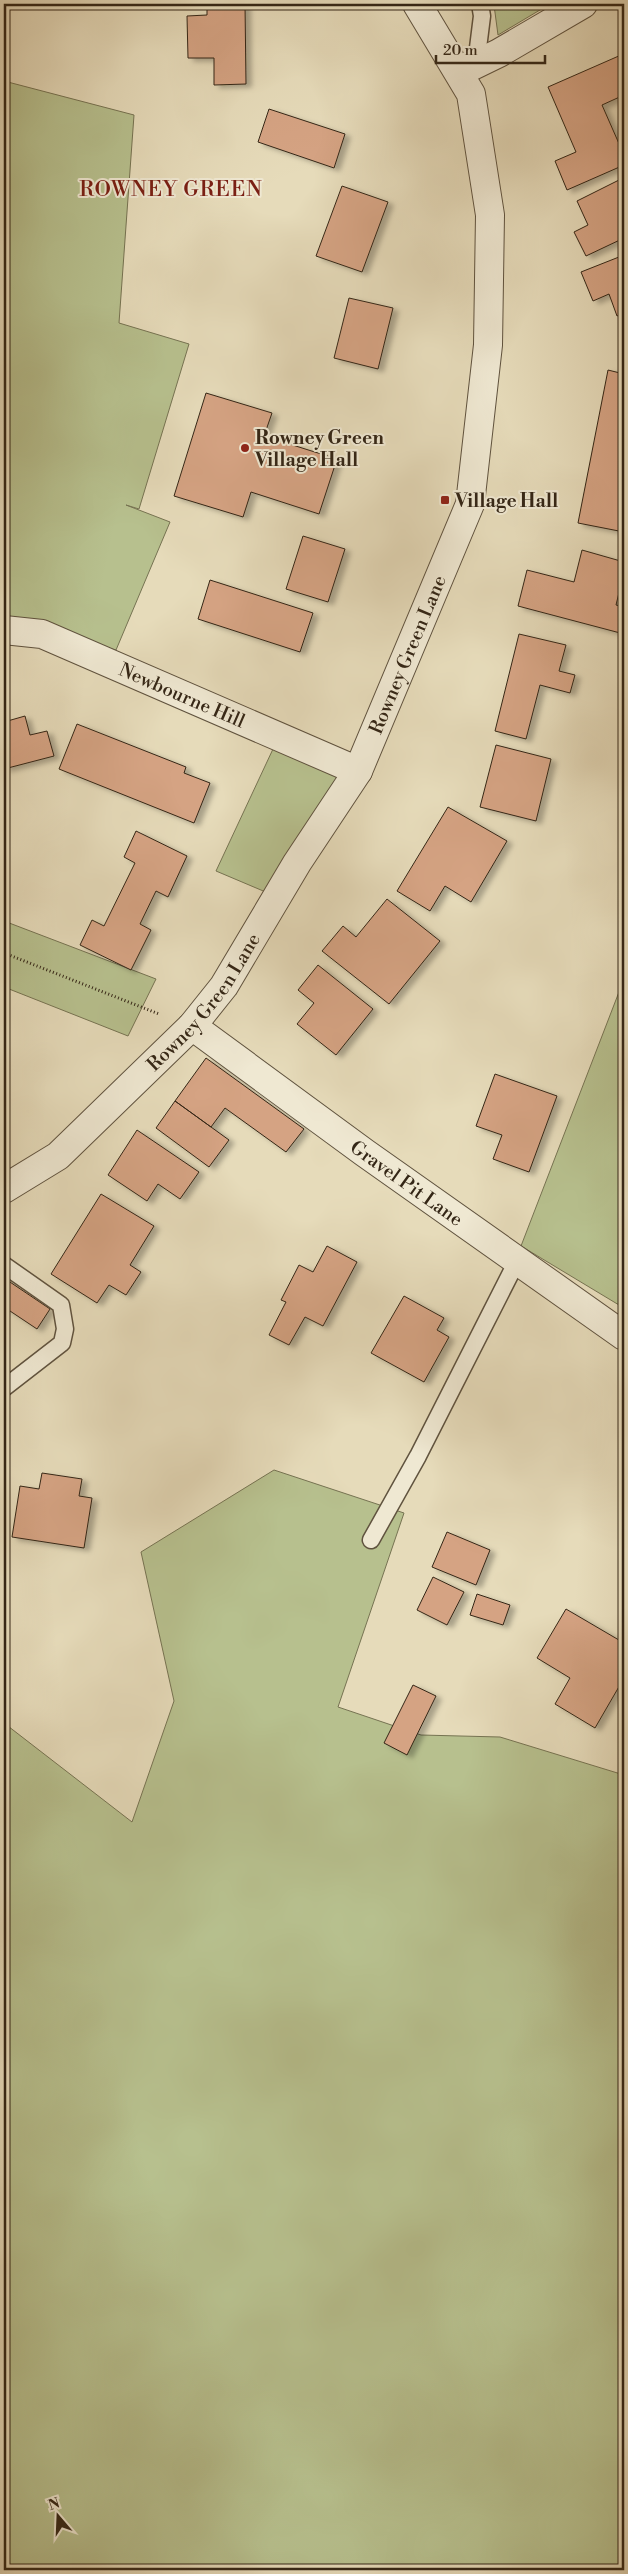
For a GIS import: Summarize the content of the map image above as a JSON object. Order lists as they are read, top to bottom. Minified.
{"streets":{"street":["Rowney Green Lane","Newbourne Hill","Gravel Pit Lane"]},"crossings":[["Rowney Green Lane","Newbourne Hill"],["Rowney Green Lane","Gravel Pit Lane"]],"districts":["ROWNEY GREEN"],"places":{"other":["Rowney Green Village Hall"],"transit":["Village Hall"]},"scale_bar":"20 m","north":"top"}
